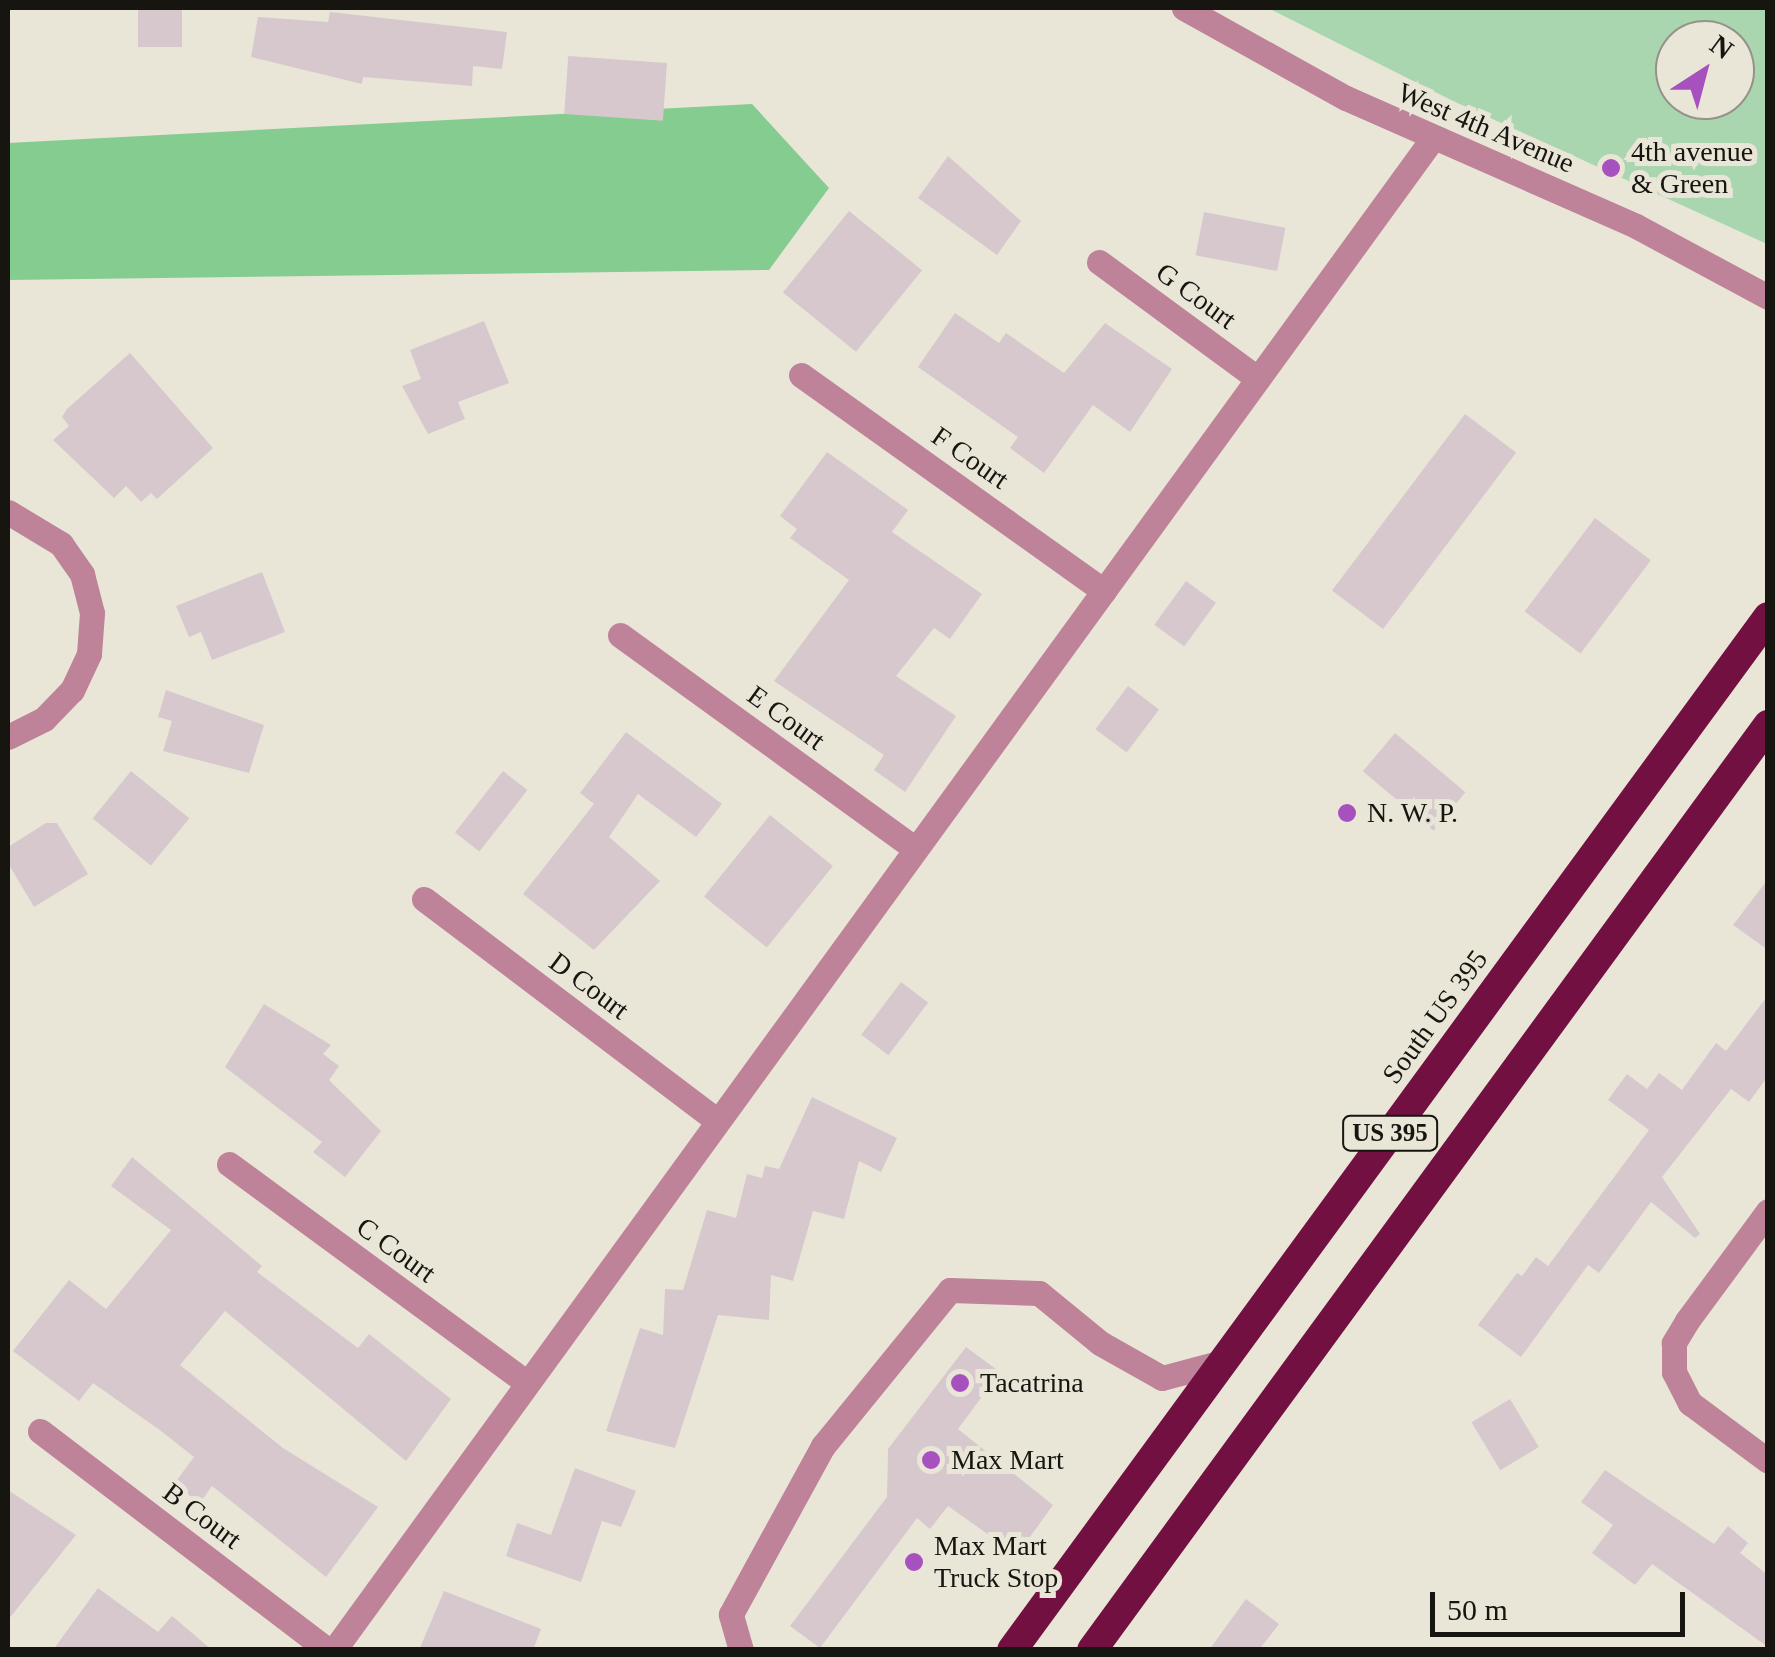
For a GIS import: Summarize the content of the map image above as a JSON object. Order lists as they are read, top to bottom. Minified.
{"streets":{"highway":["South US 395","US 395"],"street":["West 4th Avenue","G Court","F Court","E Court","D Court","C Court","B Court"]},"places":["4th avenue & Green","N. W. P.","Tacatrina","Max Mart","Max Mart Truck Stop"],"scale_bar":"50 m","north":"top right"}
